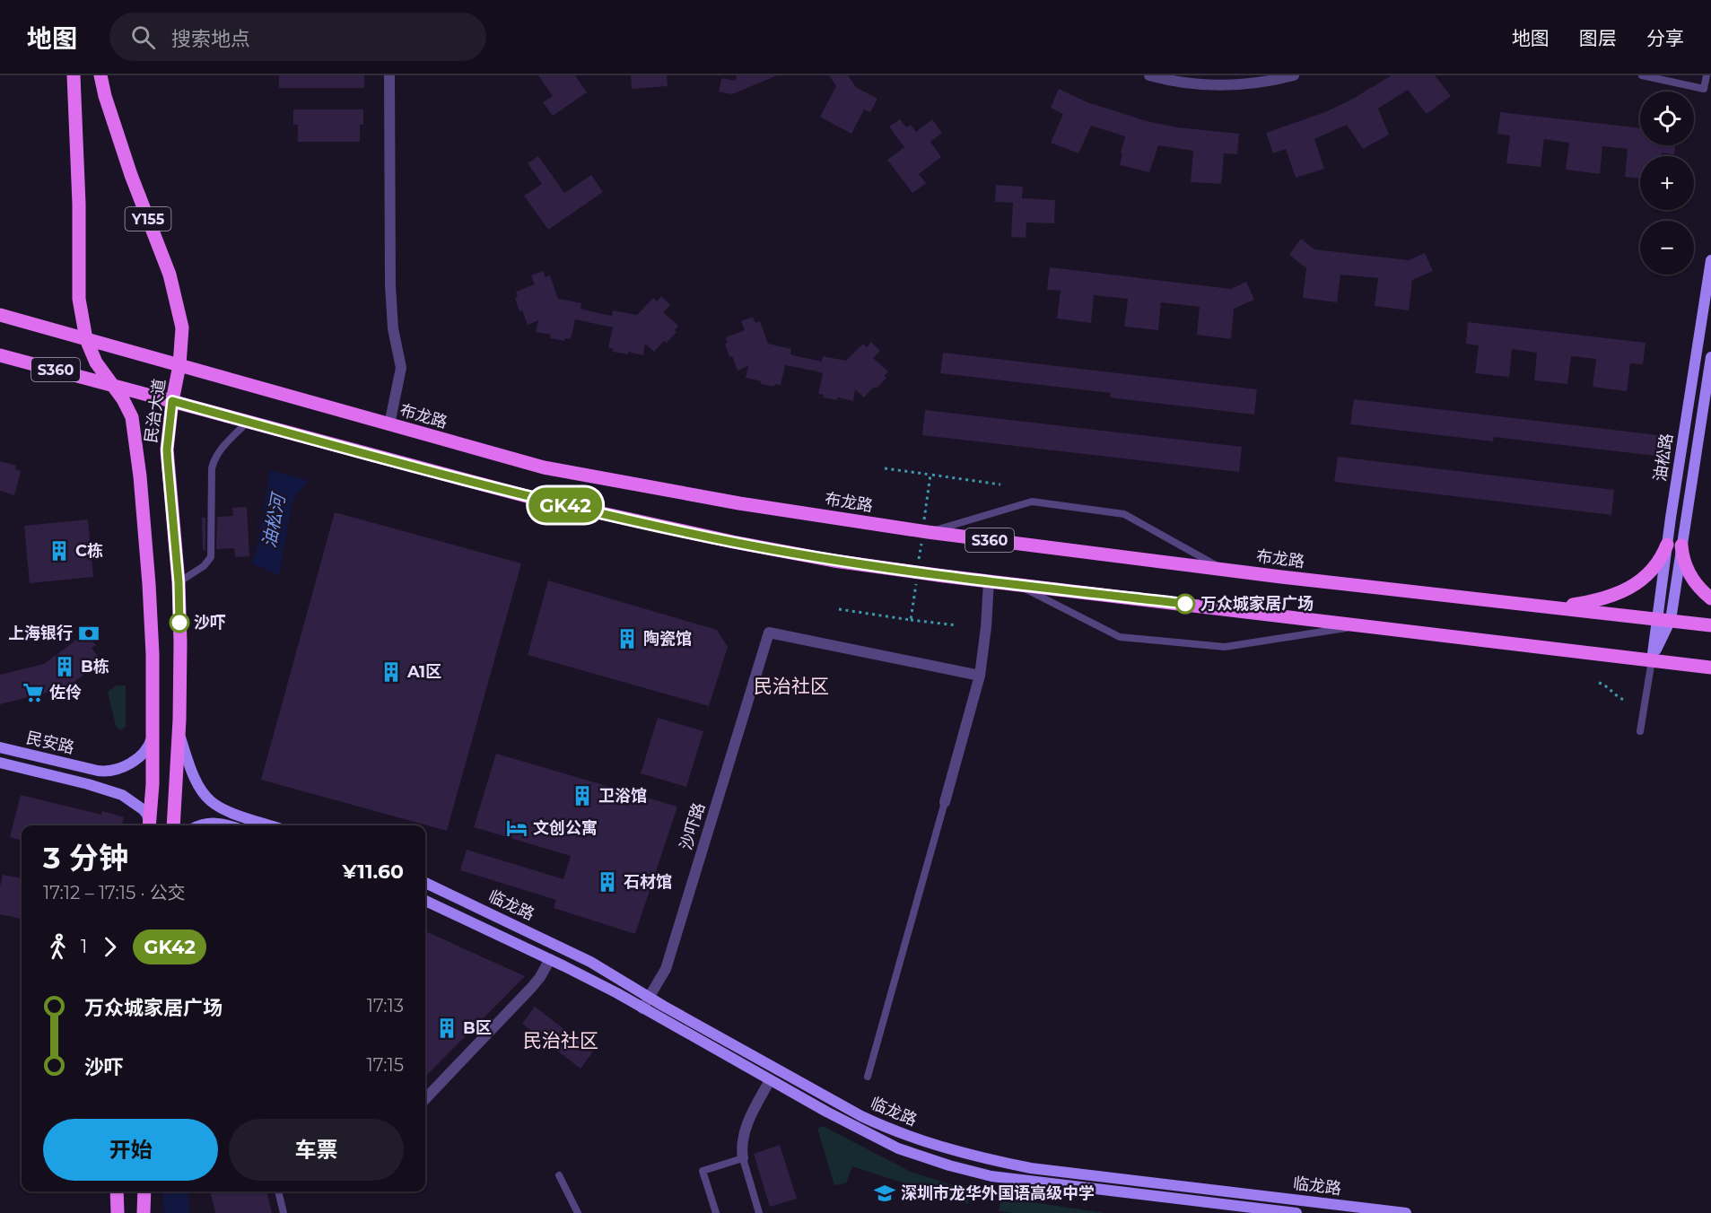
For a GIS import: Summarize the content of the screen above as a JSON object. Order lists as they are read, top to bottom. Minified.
{"streets":{"main road":["Y155","S360","民治大道","布龙路","油松路","民安路","临龙路"],"street":["沙吓路"]},"crossings":[["S360","民治大道"],["S360","油松路"],["民治大道","布龙路"],["民治大道","民安路"],["布龙路","油松路"],["沙吓路","临龙路"]],"districts":["民治社区","民治社区"],"water":["油松河"],"places":{"building":["C栋","陶瓷馆","B栋","A1区","卫浴馆","石材馆","B区"],"other":["万众城家居广场","沙吓"],"bank":["上海银行"],"supermarket":["佐伶"],"hotel":["文创公寓"],"school or university":["深圳市龙华外国语高级中学"]},"lines":["bus line GK42"],"page":{"header":"地图","search":"搜索地点","nav":["地图","图层","分享"],"on_map":"GK42","map_buttons":["+","−"],"heading":["3 分钟","17:12 – 17:15 · 公交","¥11.60"],"legs":["1","GK42"],"list":[{"name":"万众城家居广场","value":"17:13"},{"name":"沙吓","value":"17:15"}],"buttons":["开始","车票"]}}
